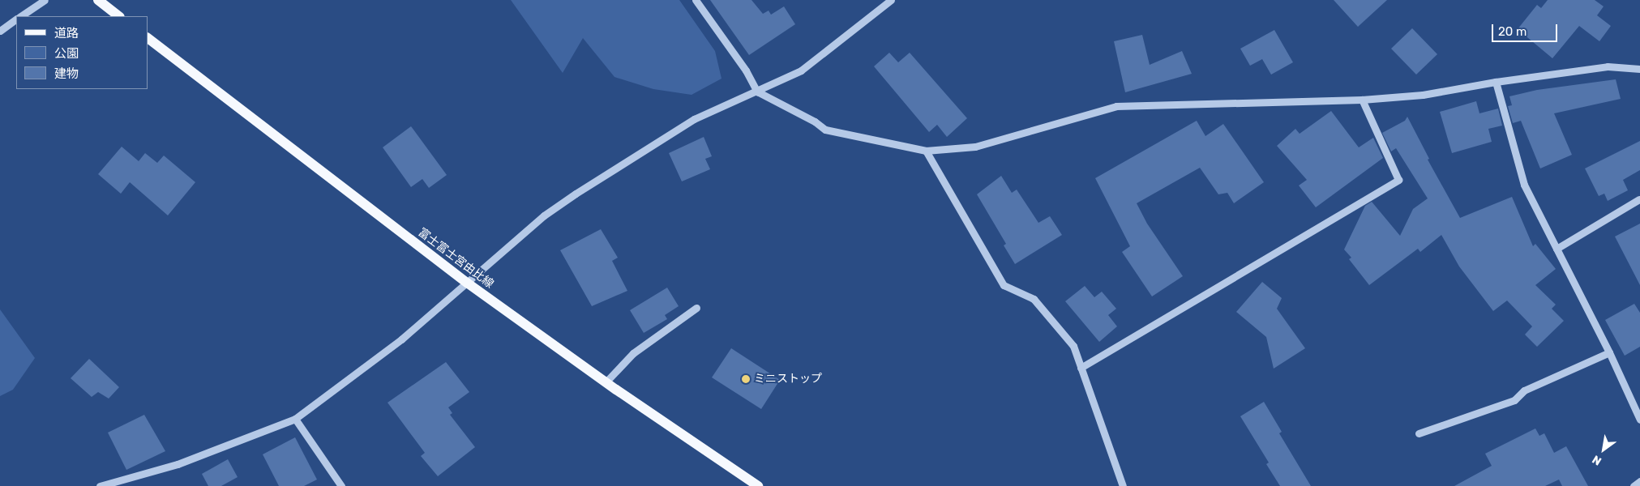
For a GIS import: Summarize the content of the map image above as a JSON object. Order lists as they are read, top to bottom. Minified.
{"streets":{"main road":["富士富士宮由比線"]},"places":["ミニストップ"],"legend":["道路","公園","建物"],"scale_bar":"20 m","north":"bottom left"}
